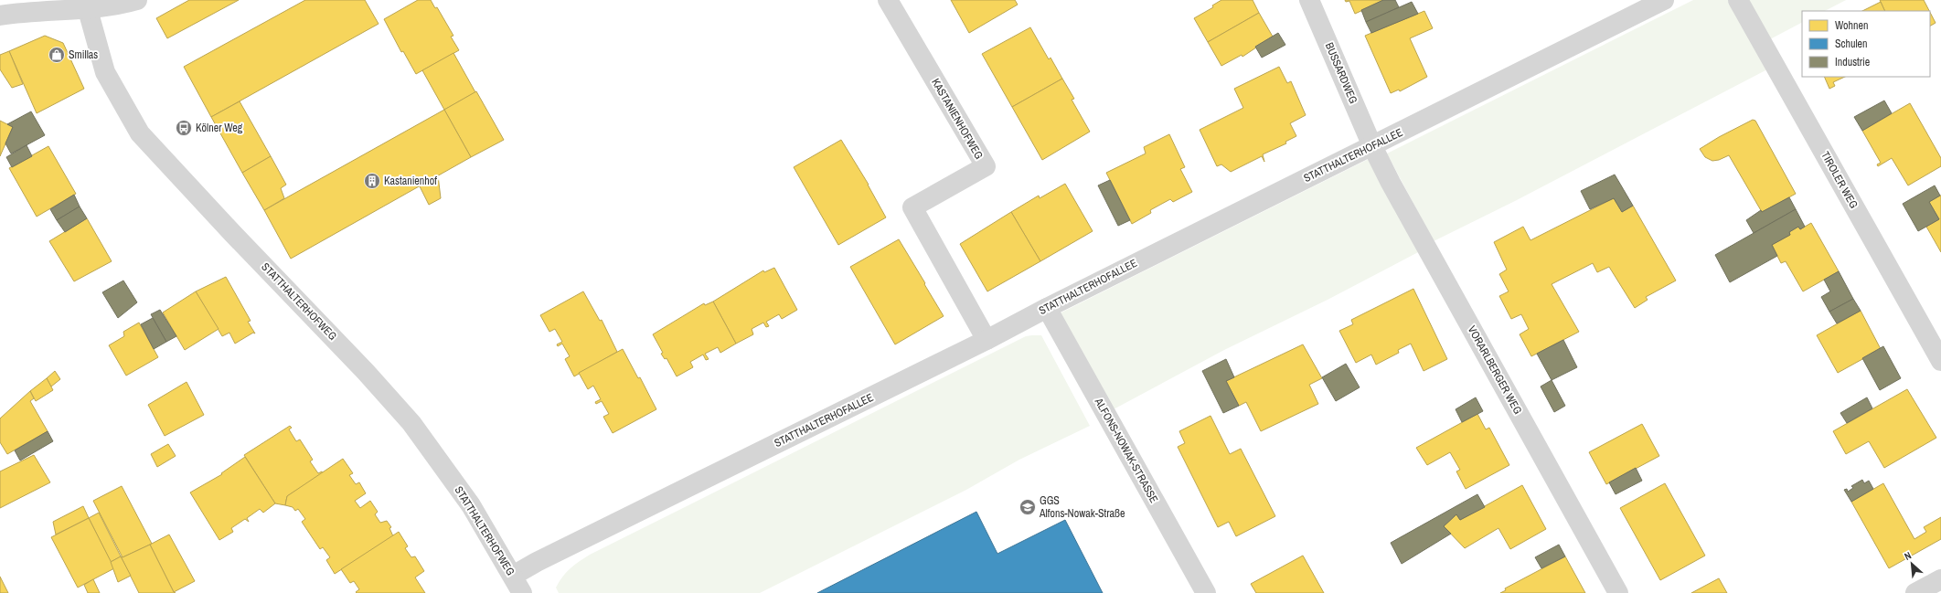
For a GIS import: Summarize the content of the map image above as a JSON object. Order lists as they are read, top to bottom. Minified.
{"streets":{"street":["BUSSARDWEG","KASTANIENHOFWEG","STATTHALTERHOFALLEE","TIROLER WEG","STATTHALTERHOFWEG","VORARLBERGER WEG","ALFONS-NOWAK-STRASSE"]},"crossings":[["BUSSARDWEG","STATTHALTERHOFALLEE"],["BUSSARDWEG","VORARLBERGER WEG"],["KASTANIENHOFWEG","STATTHALTERHOFALLEE"],["STATTHALTERHOFALLEE","STATTHALTERHOFWEG"],["STATTHALTERHOFALLEE","VORARLBERGER WEG"],["STATTHALTERHOFALLEE","ALFONS-NOWAK-STRASSE"]],"places":{"shop":["Smillas"],"bus stop":["Kölner Weg"],"building":["Kastanienhof"],"school or university":["GGS Alfons-Nowak-Straße"]},"legend":["Wohnen","Schulen","Industrie"],"north":"top left"}
